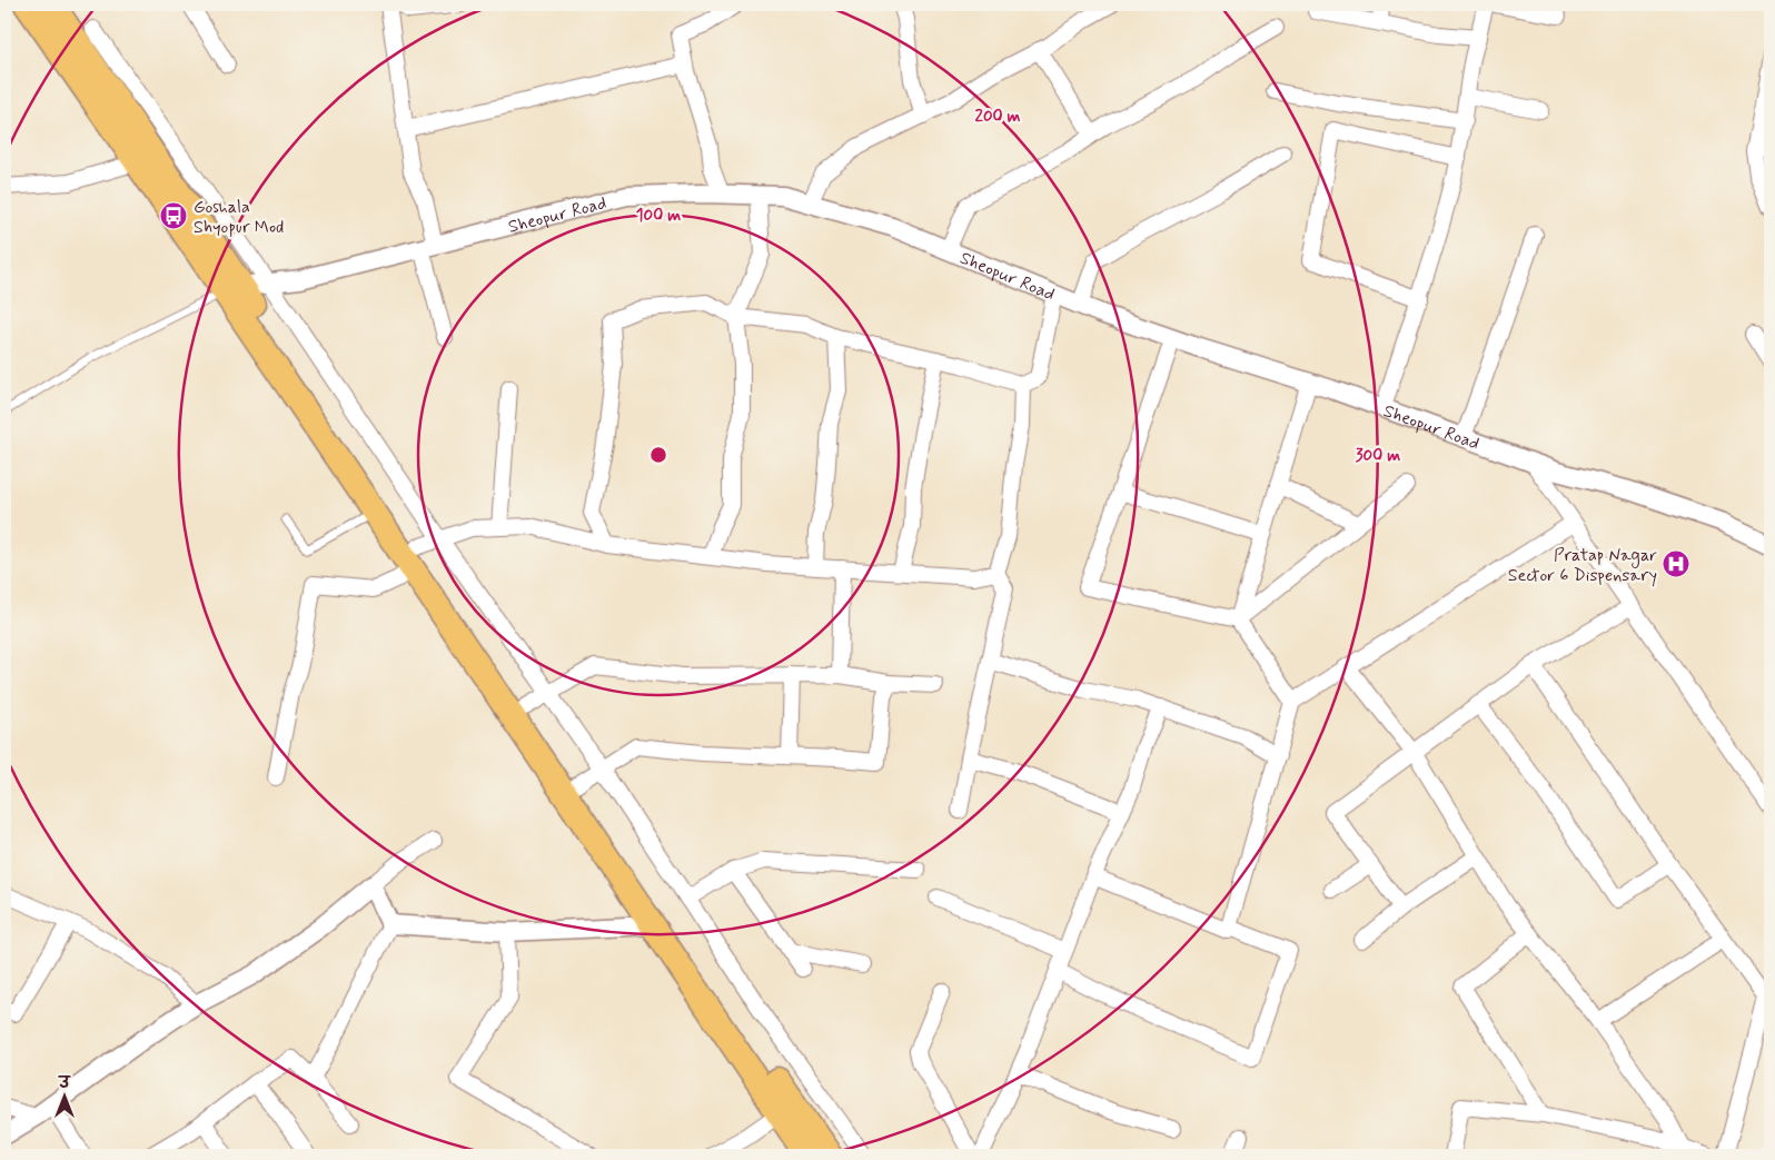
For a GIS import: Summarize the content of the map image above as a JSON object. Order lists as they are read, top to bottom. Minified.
{"streets":{"street":["Sheopur Road"]},"places":{"bus stop":["Goshala Shyopur Mod"],"hospital":["Pratap Nagar Sector 6 Dispensary"]},"north":"top","rings":["200 m","100 m","300 m"]}
